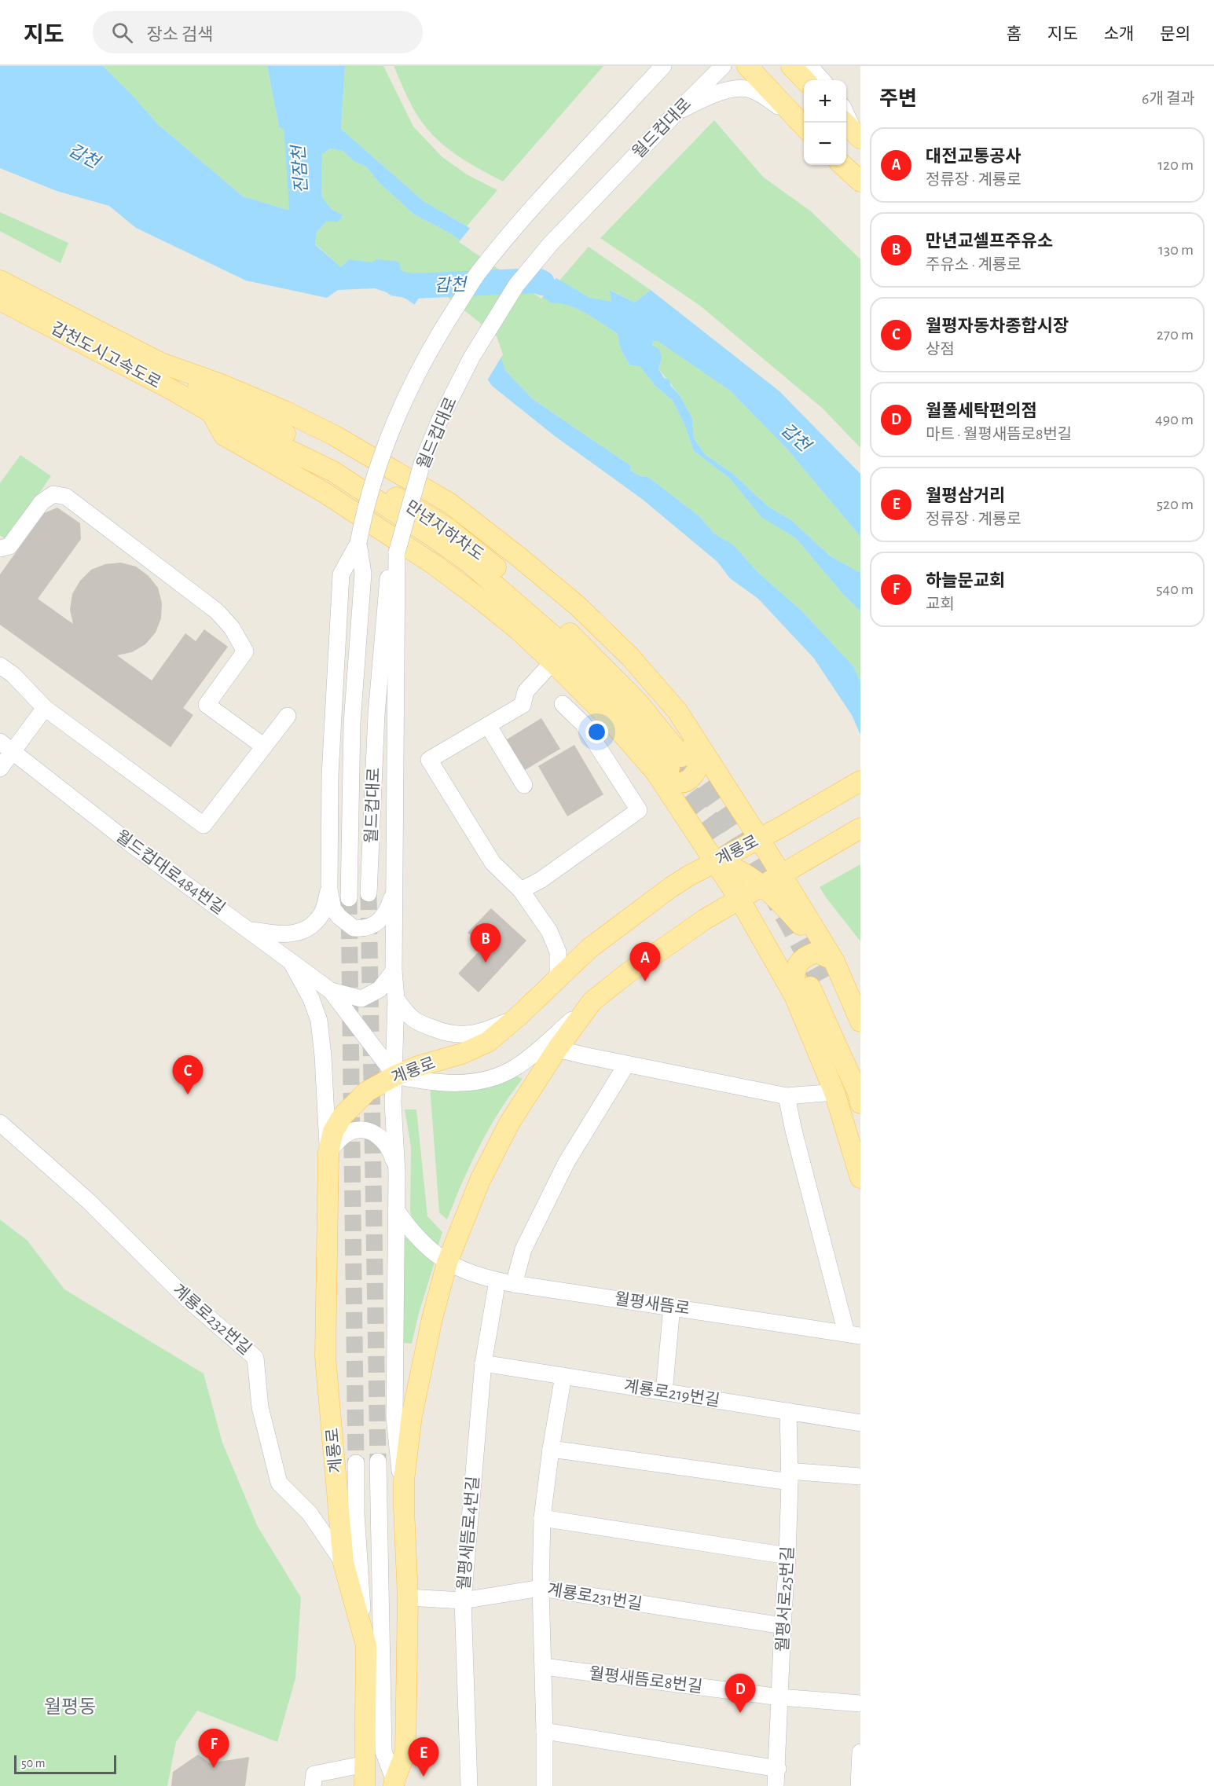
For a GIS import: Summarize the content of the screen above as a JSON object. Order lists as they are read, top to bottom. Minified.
{"streets":{"main road":["갑천도시고속도로","만년지하차도","계룡로"],"street":["월드컵대로","월드컵대로484번길","월평새뜸로","계룡로232번길","계룡로219번길","월평새뜸로4번길","계룡로231번길","월평서로25번길","월평새뜸로8번길"]},"crossings":[["갑천도시고속도로","만년지하차도"],["계룡로","계룡로232번길"],["월평새뜸로","월평새뜸로4번길"],["계룡로219번길","월평새뜸로4번길"],["계룡로219번길","월평서로25번길"],["월평새뜸로4번길","계룡로231번길"],["계룡로231번길","월평서로25번길"],["월평서로25번길","월평새뜸로8번길"]],"districts":["월평동"],"water":["갑천","진잠천"],"scale_bar":"50 m","page":{"header":"지도","search":"장소 검색","nav":["홈","지도","소개","문의"],"heading":["주변","6개 결과"],"map_buttons":["+","−"],"list":[{"mark":"A","name":"대전교통공사","note":"정류장 · 계룡로","value":"120 m"},{"mark":"B","name":"만년교셀프주유소","note":"주유소 · 계룡로","value":"130 m"},{"mark":"C","name":"월평자동차종합시장","note":"상점","value":"270 m"},{"mark":"D","name":"월풀세탁편의점","note":"마트 · 월평새뜸로8번길","value":"490 m"},{"mark":"E","name":"월평삼거리","note":"정류장 · 계룡로","value":"520 m"},{"mark":"F","name":"하늘문교회","note":"교회","value":"540 m"}],"pins":["B","A","C","D","F","E"],"scale":"50 m"}}
